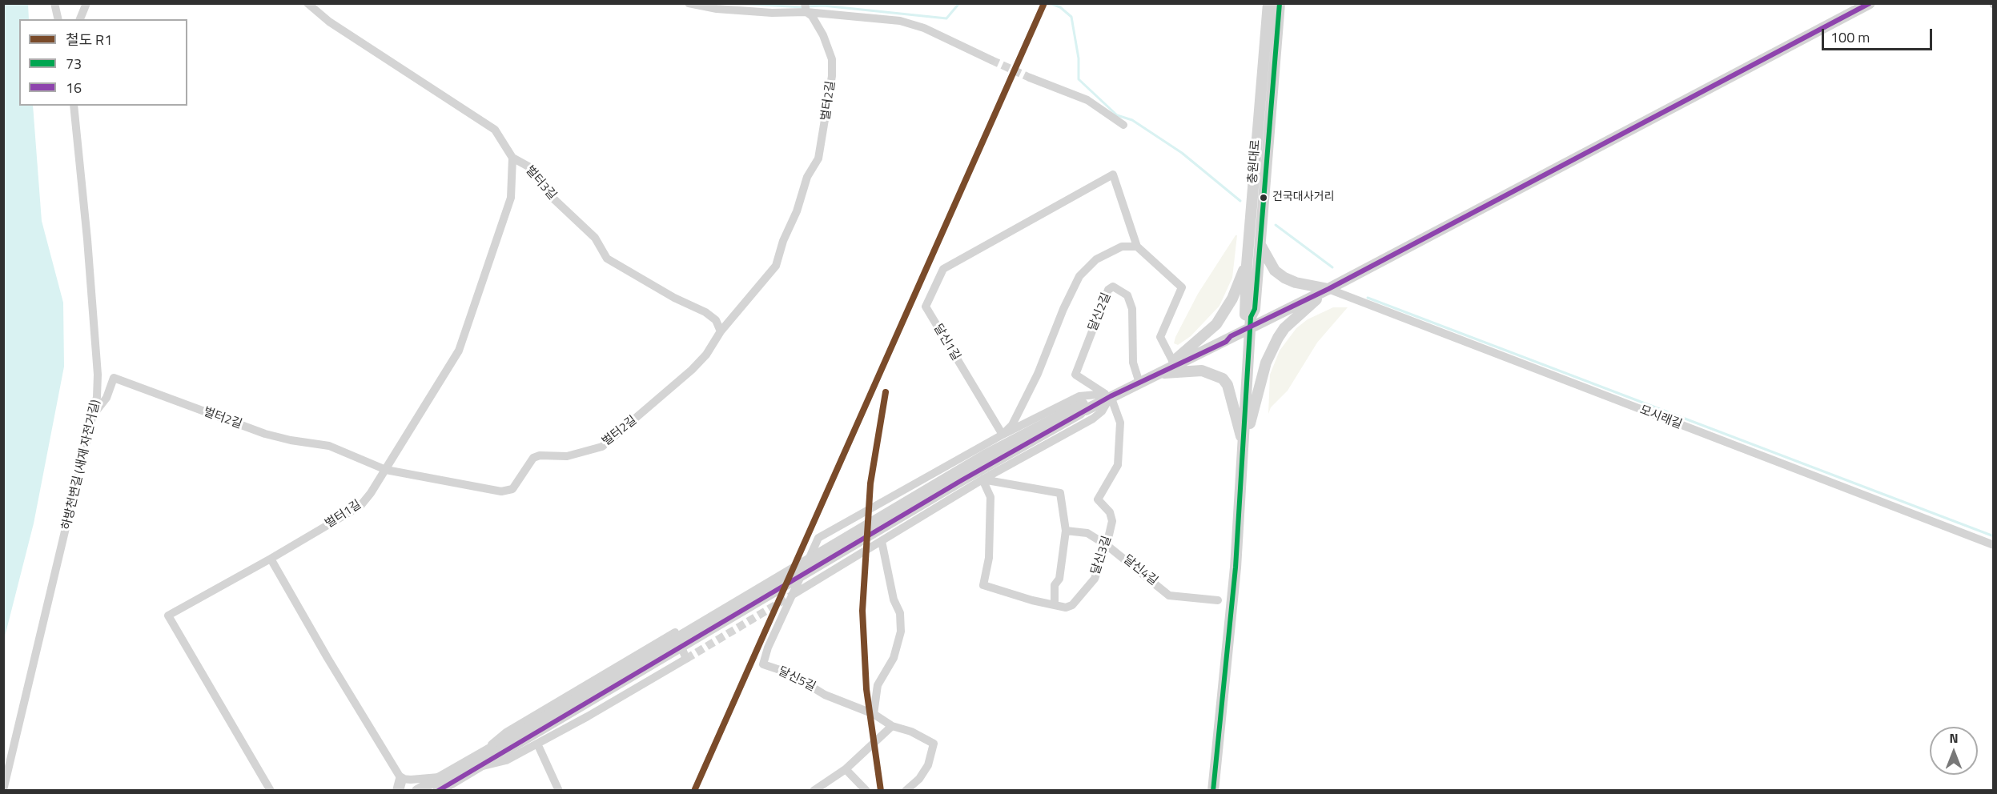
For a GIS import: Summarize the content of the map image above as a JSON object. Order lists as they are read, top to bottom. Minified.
{"streets":{"street":["벌터2길","충원대로","벌터3길","달신2길","달신1길","모시래길","하방천변길 (새재 자전거길)","벌터1길","달신3길","달신4길","달신5길"]},"crossings":[["벌터2길","벌터3길"],["벌터2길","하방천변길 (새재 자전거길)"],["벌터2길","벌터1길"],["벌터3길","벌터1길"],["달신2길","달신3길"],["달신3길","달신4길"]],"places":["건국대사거리"],"lines":["rail line R1","transit line 73","transit line 16"],"legend":["철도 R1","73","16"],"scale_bar":"100 m","north":"top"}
